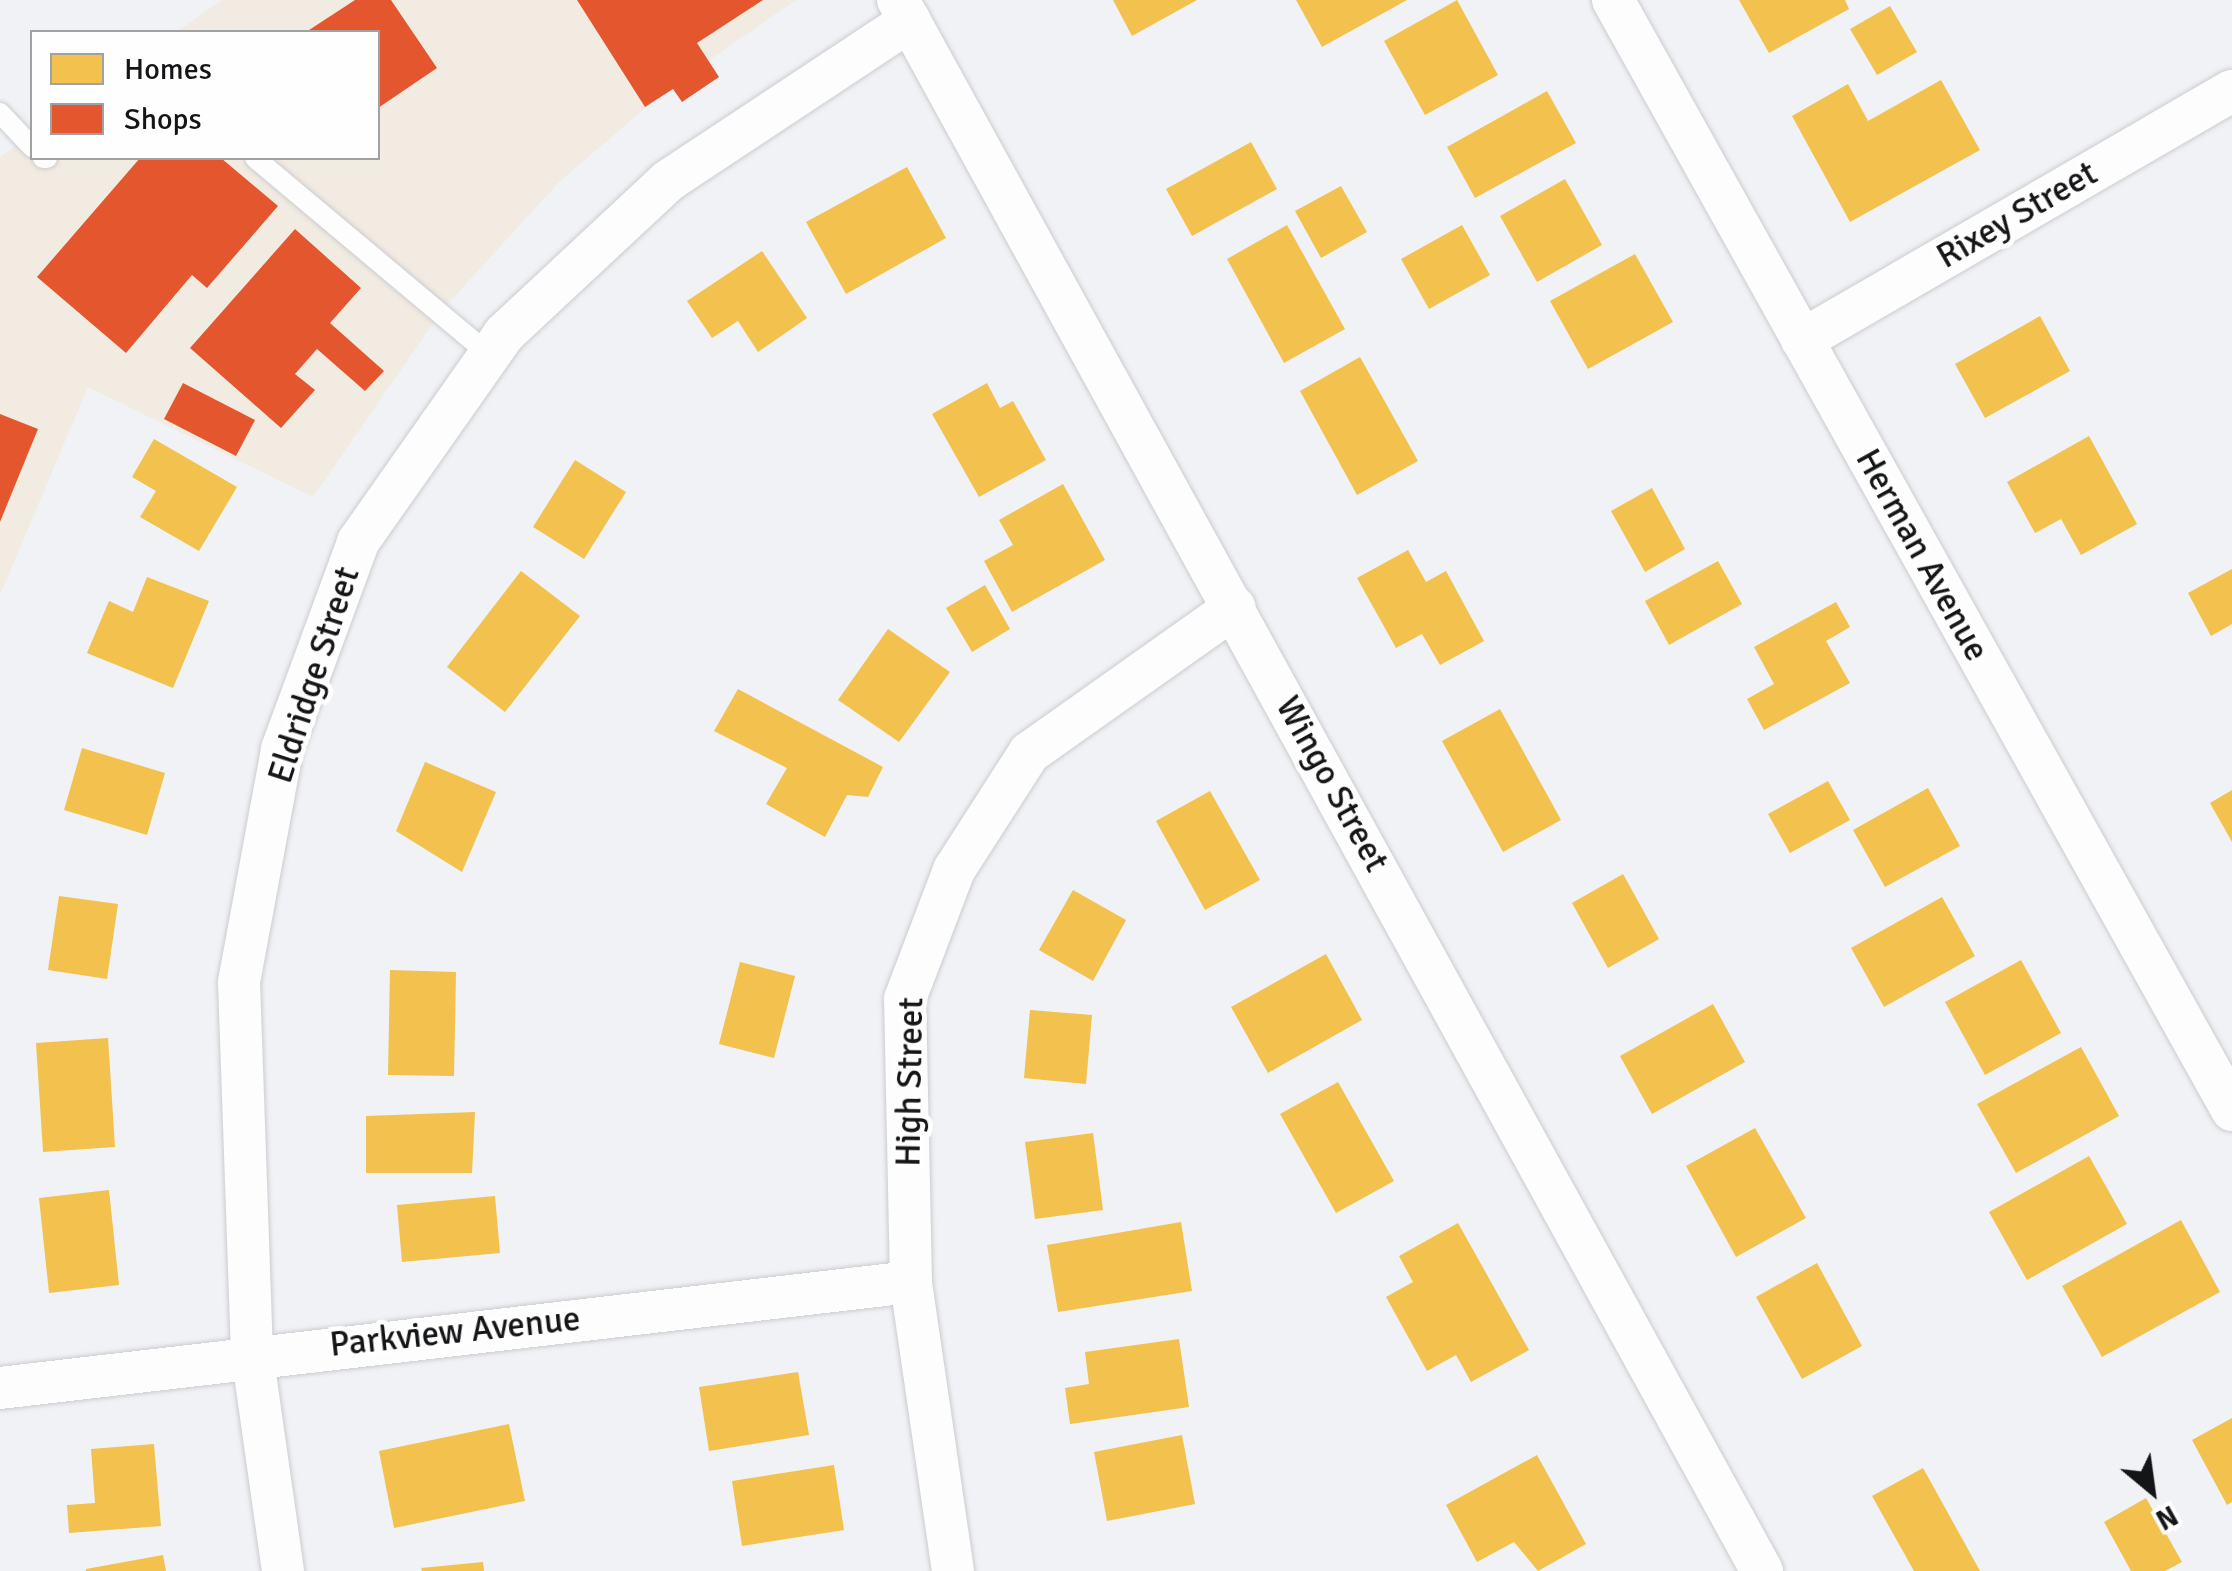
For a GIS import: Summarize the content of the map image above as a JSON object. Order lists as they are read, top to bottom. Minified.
{"streets":{"street":["Rixey Street","Herman Avenue","Eldridge Street","Wingo Street","High Street","Parkview Avenue"]},"crossings":[["Rixey Street","Herman Avenue"],["Eldridge Street","Wingo Street"],["Eldridge Street","Parkview Avenue"],["Wingo Street","High Street"],["High Street","Parkview Avenue"]],"legend":["Homes","Shops"],"north":"bottom right"}
